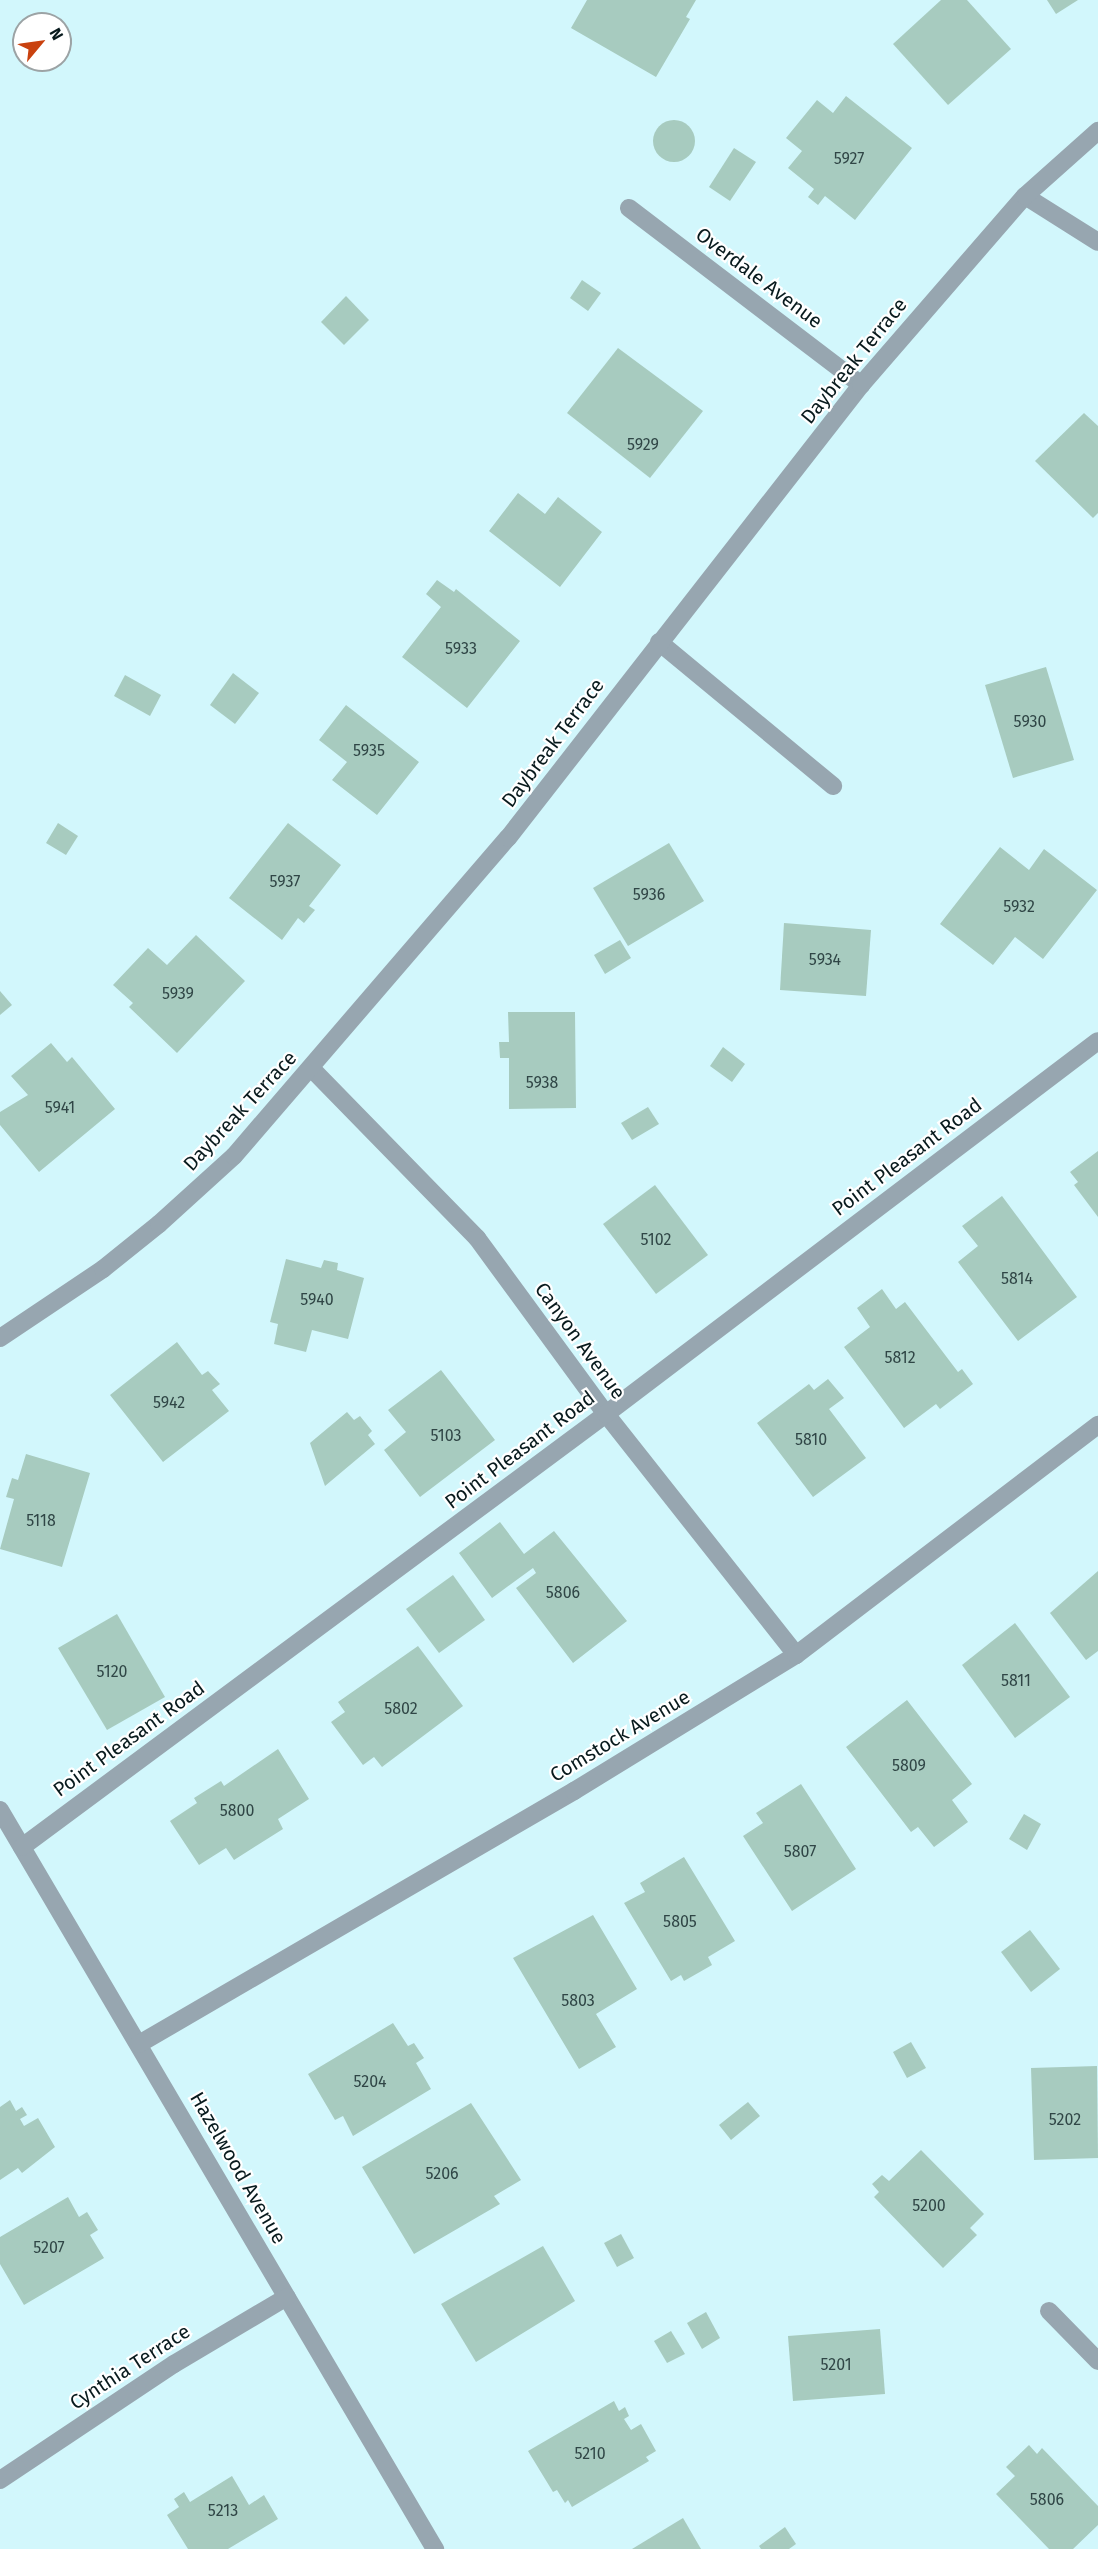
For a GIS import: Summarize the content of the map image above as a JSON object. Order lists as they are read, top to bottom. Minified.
{"streets":{"street":["Overdale Avenue","Daybreak Terrace","Point Pleasant Road","Canyon Avenue","Comstock Avenue","Hazelwood Avenue","Cynthia Terrace"]},"crossings":[["Overdale Avenue","Daybreak Terrace"],["Daybreak Terrace","Canyon Avenue"],["Point Pleasant Road","Canyon Avenue"],["Point Pleasant Road","Hazelwood Avenue"],["Canyon Avenue","Comstock Avenue"],["Comstock Avenue","Hazelwood Avenue"],["Hazelwood Avenue","Cynthia Terrace"]],"house_numbers":["5927","5929","5933","5930","5935","5937","5936","5932","5934","5939","5938","5941","5102","5814","5940","5812","5942","5103","5810","5118","5806","5120","5811","5802","5809","5800","5807","5805","5803","5204","5202","5206","5200","5207","5201","5210","5806","5213"],"north":"top right"}
